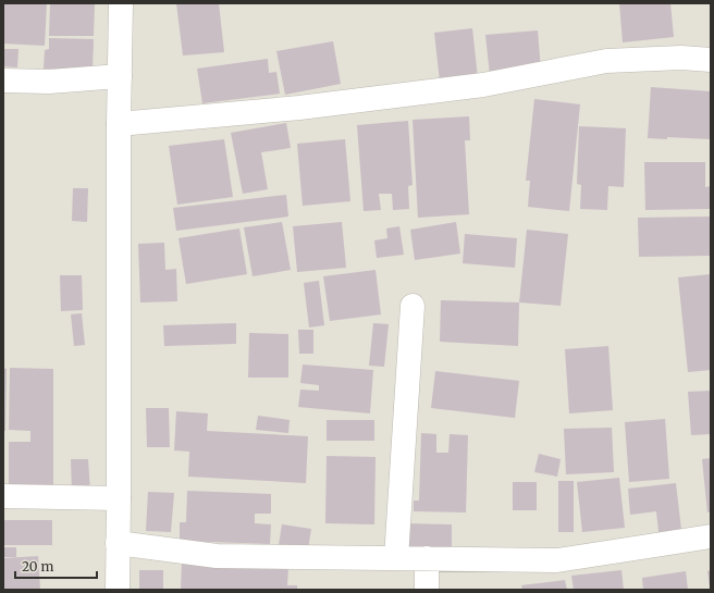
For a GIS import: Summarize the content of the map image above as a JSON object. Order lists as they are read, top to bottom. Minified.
{"scale_bar":"20 m"}
